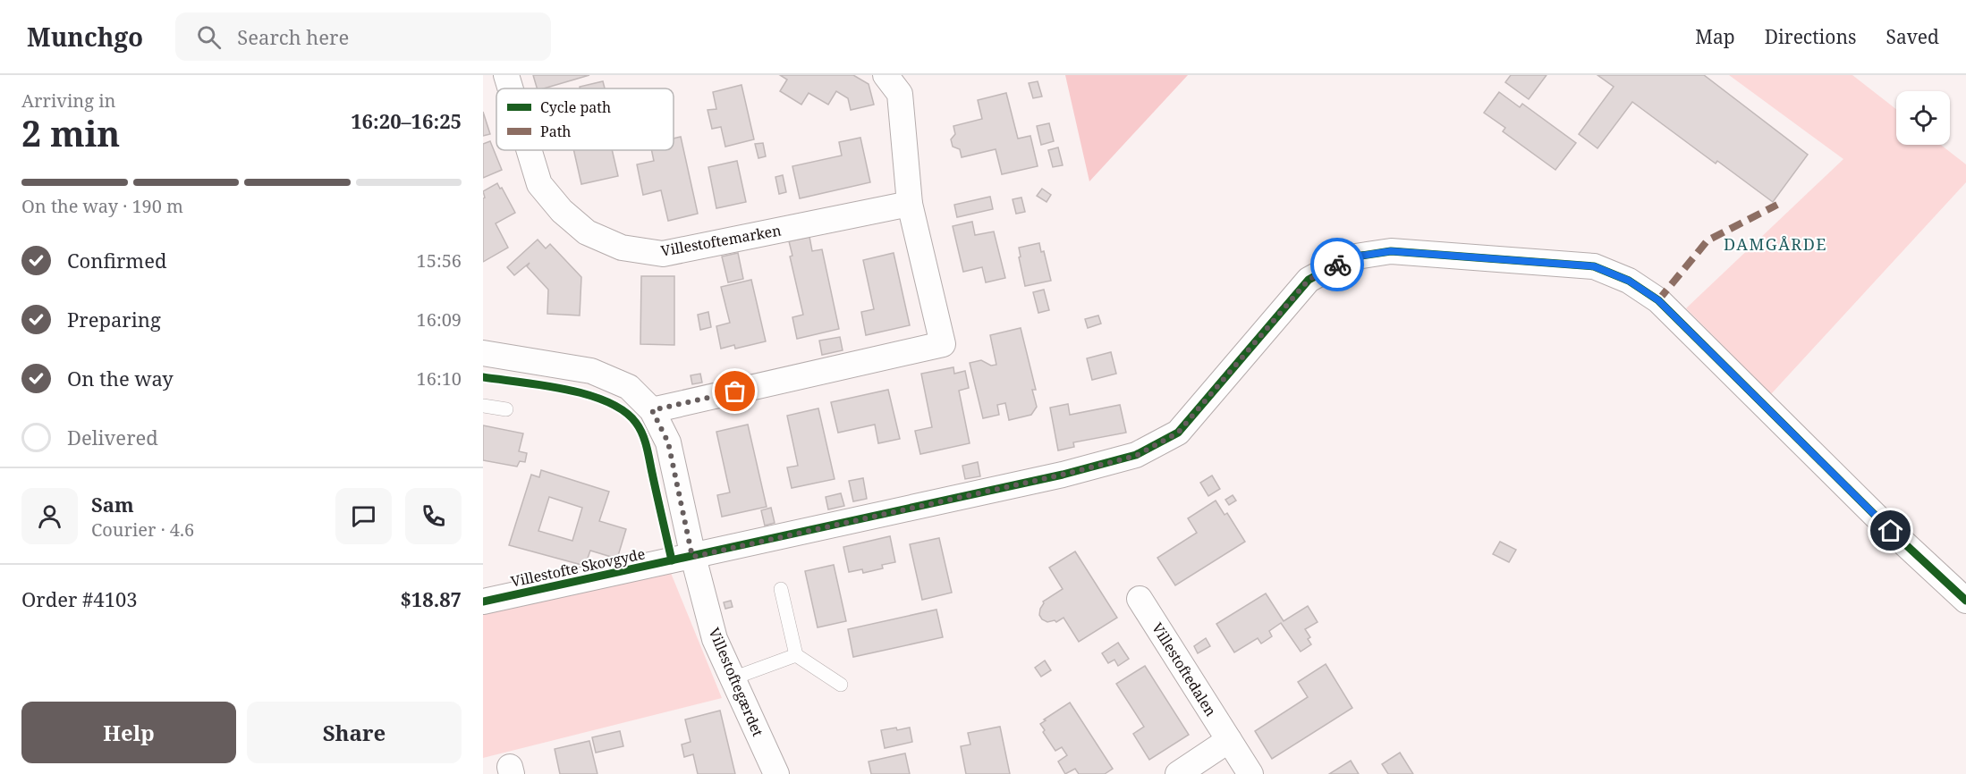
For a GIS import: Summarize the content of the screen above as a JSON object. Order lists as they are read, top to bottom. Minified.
{"streets":{"street":["Villestoftemarken","Villestofte Skovgyde","Villestoftedalen","Villestoftegærdet"]},"crossings":[["Villestofte Skovgyde","Villestoftegærdet"]],"districts":["DAMGÅRDE"],"legend":["Cycle path","Path"],"page":{"header":"Munchgo","search":"Search here","nav":["Map","Directions","Saved"],"heading":["2 min","Arriving in","16:20–16:25"],"panel":["Sam","Courier · 4.6","Order #4103","$18.87"],"bar":"On the way · 190 m","list":[["Confirmed","15:56"],["Preparing","16:09"],["On the way","16:10"],"Delivered"],"buttons":["Help","Share"]}}
